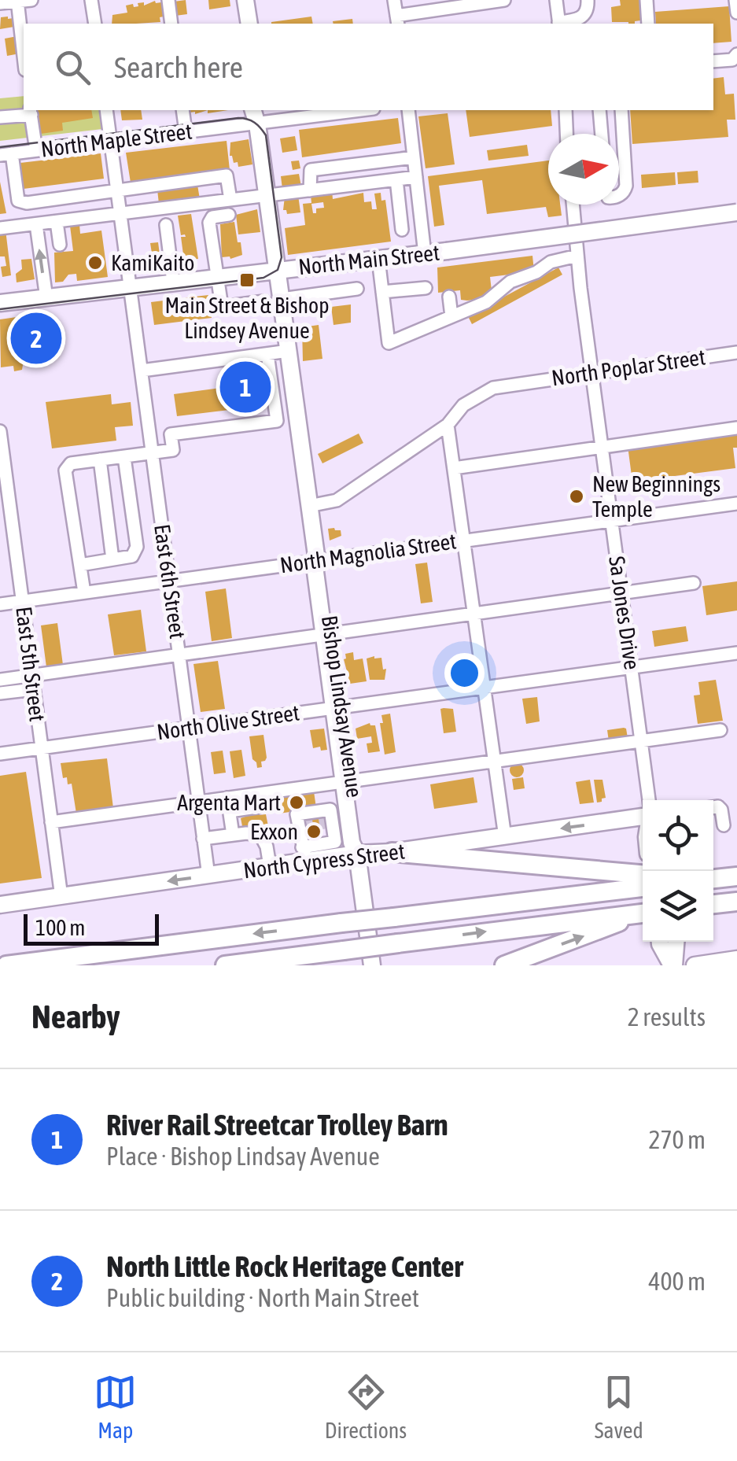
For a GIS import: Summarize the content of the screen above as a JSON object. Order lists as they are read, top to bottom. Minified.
{"streets":{"main road":["North Main Street","Bishop Lindsay Avenue","North Cypress Street"],"street":["North Maple Street","North Poplar Street","North Magnolia Street","East 6th Street","Sa Jones Drive","East 5th Street","North Olive Street"]},"crossings":[["North Maple Street","East 6th Street"],["North Maple Street","Bishop Lindsay Avenue"],["North Main Street","East 6th Street"],["North Main Street","Bishop Lindsay Avenue"],["North Poplar Street","Sa Jones Drive"],["North Magnolia Street","East 6th Street"],["North Magnolia Street","Sa Jones Drive"],["North Magnolia Street","East 5th Street"],["North Magnolia Street","Bishop Lindsay Avenue"],["East 6th Street","North Olive Street"],["East 6th Street","North Cypress Street"],["Sa Jones Drive","North Olive Street"],["East 5th Street","North Olive Street"],["East 5th Street","North Cypress Street"],["Bishop Lindsay Avenue","North Olive Street"],["Bishop Lindsay Avenue","North Cypress Street"]],"one_way":["North Cypress Street"],"places":{"other":["KamiKaito","New Beginnings Temple","Argenta Mart","Exxon"],"transit":["Main Street & Bishop Lindsey Avenue"]},"scale_bar":"100 m","north":"right","page":{"search":"Search here","pins":["2","1"],"scale":"100 m","heading":["Nearby","2 results"],"list":[{"mark":"1","name":"River Rail Streetcar Trolley Barn","note":"Place · Bishop Lindsay Avenue","value":"270 m"},{"mark":"2","name":"North Little Rock Heritage Center","note":"Public building · North Main Street","value":"400 m"}],"nav":["Map","Directions","Saved"]}}
